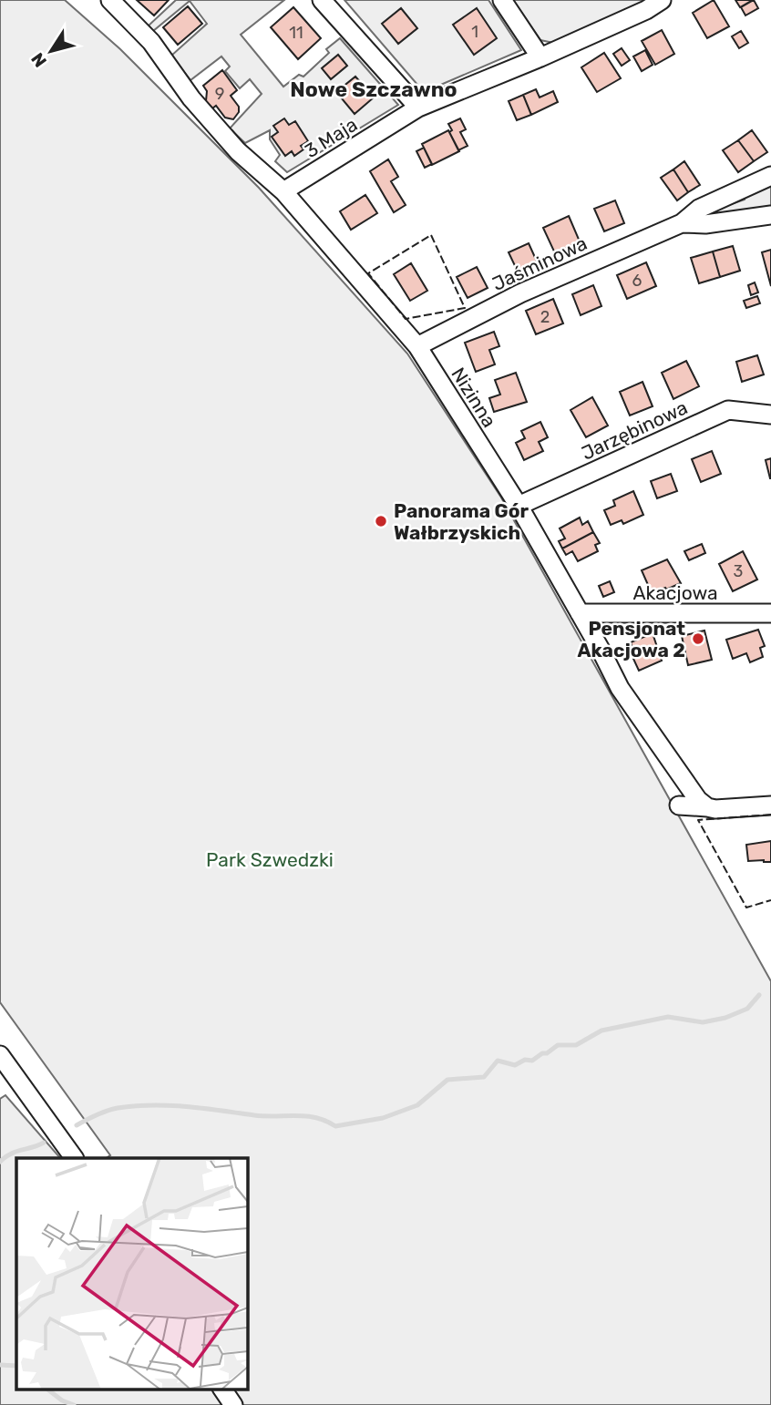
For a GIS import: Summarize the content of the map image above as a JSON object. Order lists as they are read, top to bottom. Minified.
{"streets":{"street":["3 Maja","Jaśminowa","Nizinna","Jarzębinowa","Akacjowa"]},"crossings":[["3 Maja","Nizinna"],["Jaśminowa","Nizinna"],["Nizinna","Jarzębinowa"],["Nizinna","Akacjowa"]],"districts":["Nowe Szczawno"],"parks":["Park Szwedzki"],"places":["Panorama Gór Wałbrzyskich","Pensjonat Akacjowa 2"],"house_numbers":["1","11","9","6","2","3"],"north":"bottom left"}
